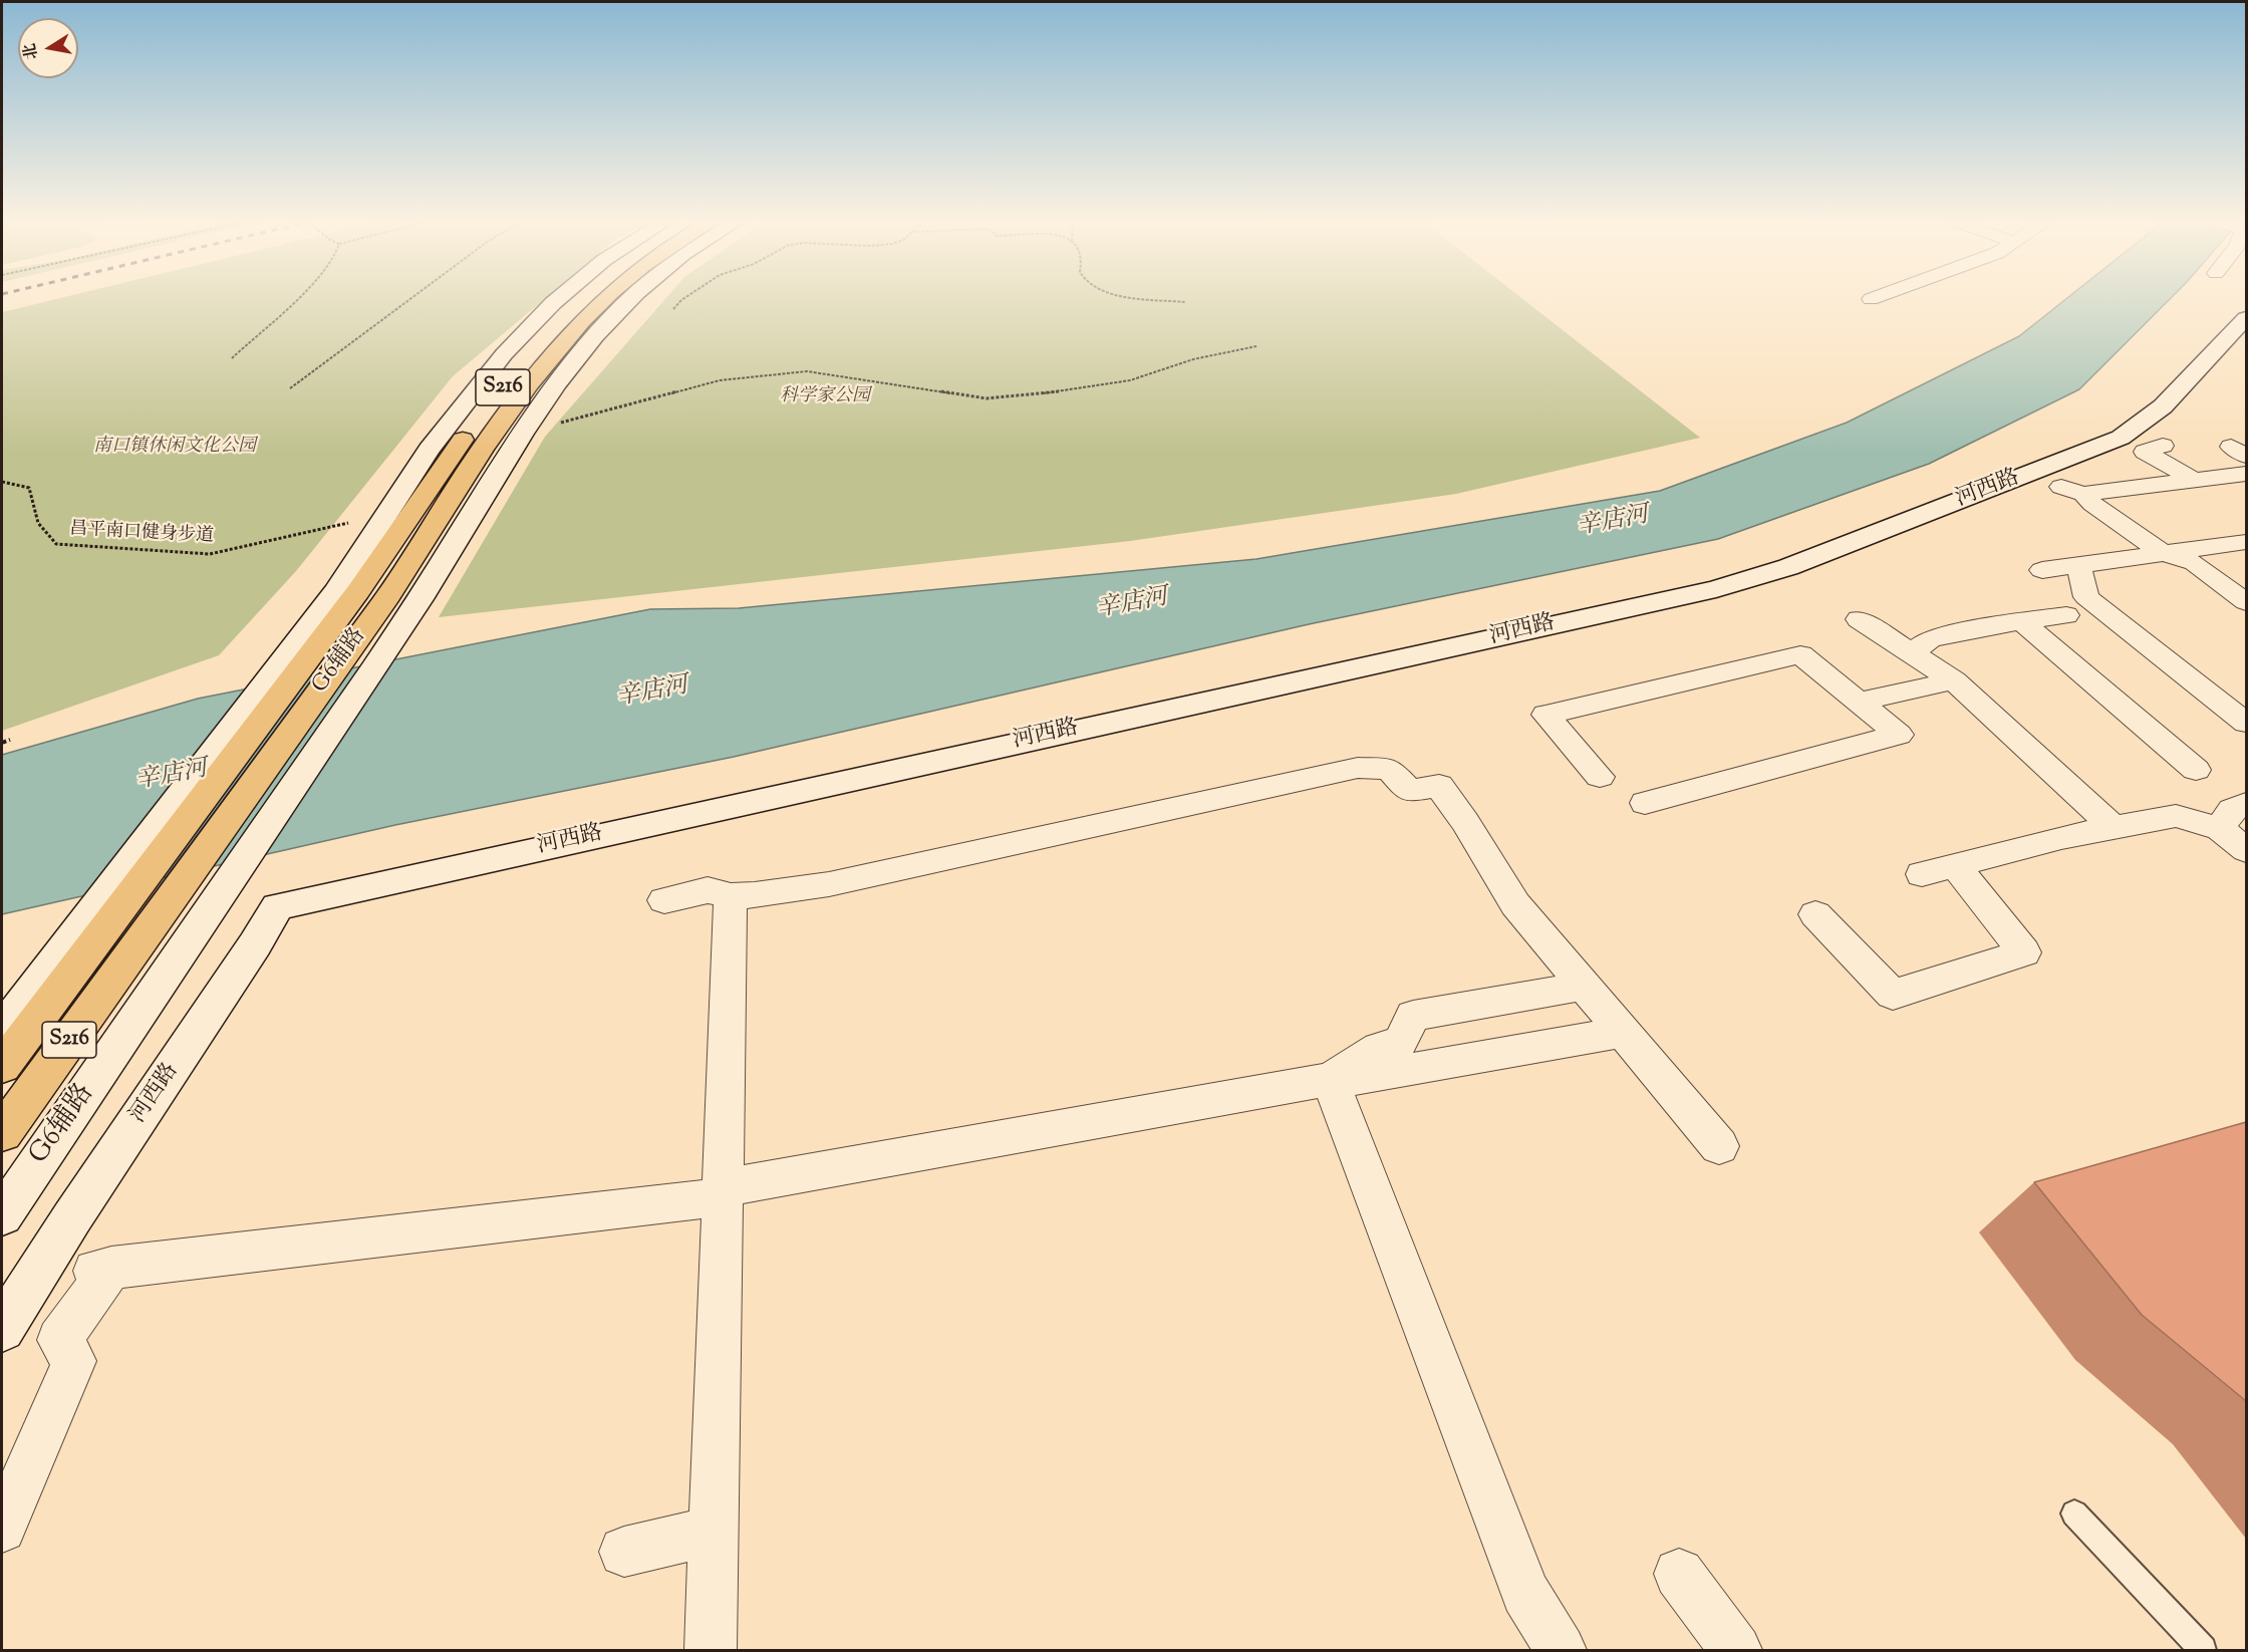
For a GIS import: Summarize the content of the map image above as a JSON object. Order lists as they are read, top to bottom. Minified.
{"streets":{"main road":["S216","G6辅路"],"street":["河西路"],"path":["昌平南口健身步道"]},"crossings":[["S216","昌平南口健身步道"],["S216","G6辅路"]],"water":["辛店河"],"parks":["科学家公园","南口镇休闲文化公园"],"north":"left"}
